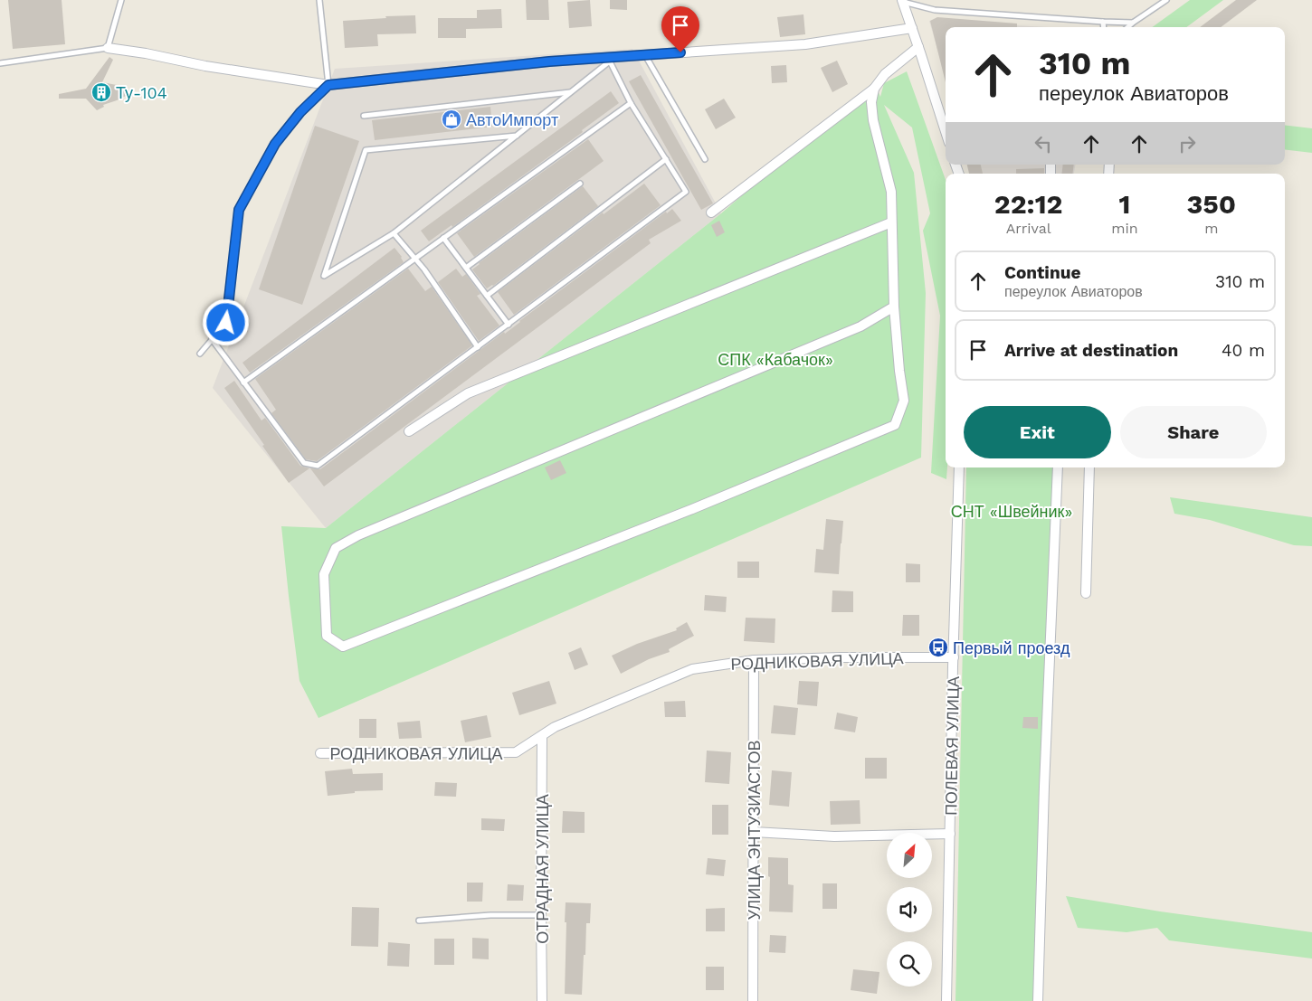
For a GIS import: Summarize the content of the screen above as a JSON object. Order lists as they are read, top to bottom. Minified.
{"streets":{"street":["РОДНИКОВАЯ УЛИЦА","ПОЛЕВАЯ УЛИЦА","УЛИЦА ЭНТУЗИАСТОВ","ОТРАДНАЯ УЛИЦА"]},"crossings":[["РОДНИКОВАЯ УЛИЦА","ПОЛЕВАЯ УЛИЦА"],["РОДНИКОВАЯ УЛИЦА","УЛИЦА ЭНТУЗИАСТОВ"],["РОДНИКОВАЯ УЛИЦА","ОТРАДНАЯ УЛИЦА"]],"parks":["СПК «Кабачок»","СНТ «Швейник»"],"places":{"building":["Ту-104"],"shop":["АвтоИмпорт"],"bus stop":["Первый проезд"]},"north":"top right","page":{"turn":["310 m","переулок Авиаторов"],"eta":["22:12","Arrival","1","min","350","m"],"list":[{"name":"Continue","note":"переулок Авиаторов","value":"310 m"},{"name":"Arrive at destination","value":"40 m"}],"buttons":["Exit","Share"]}}
